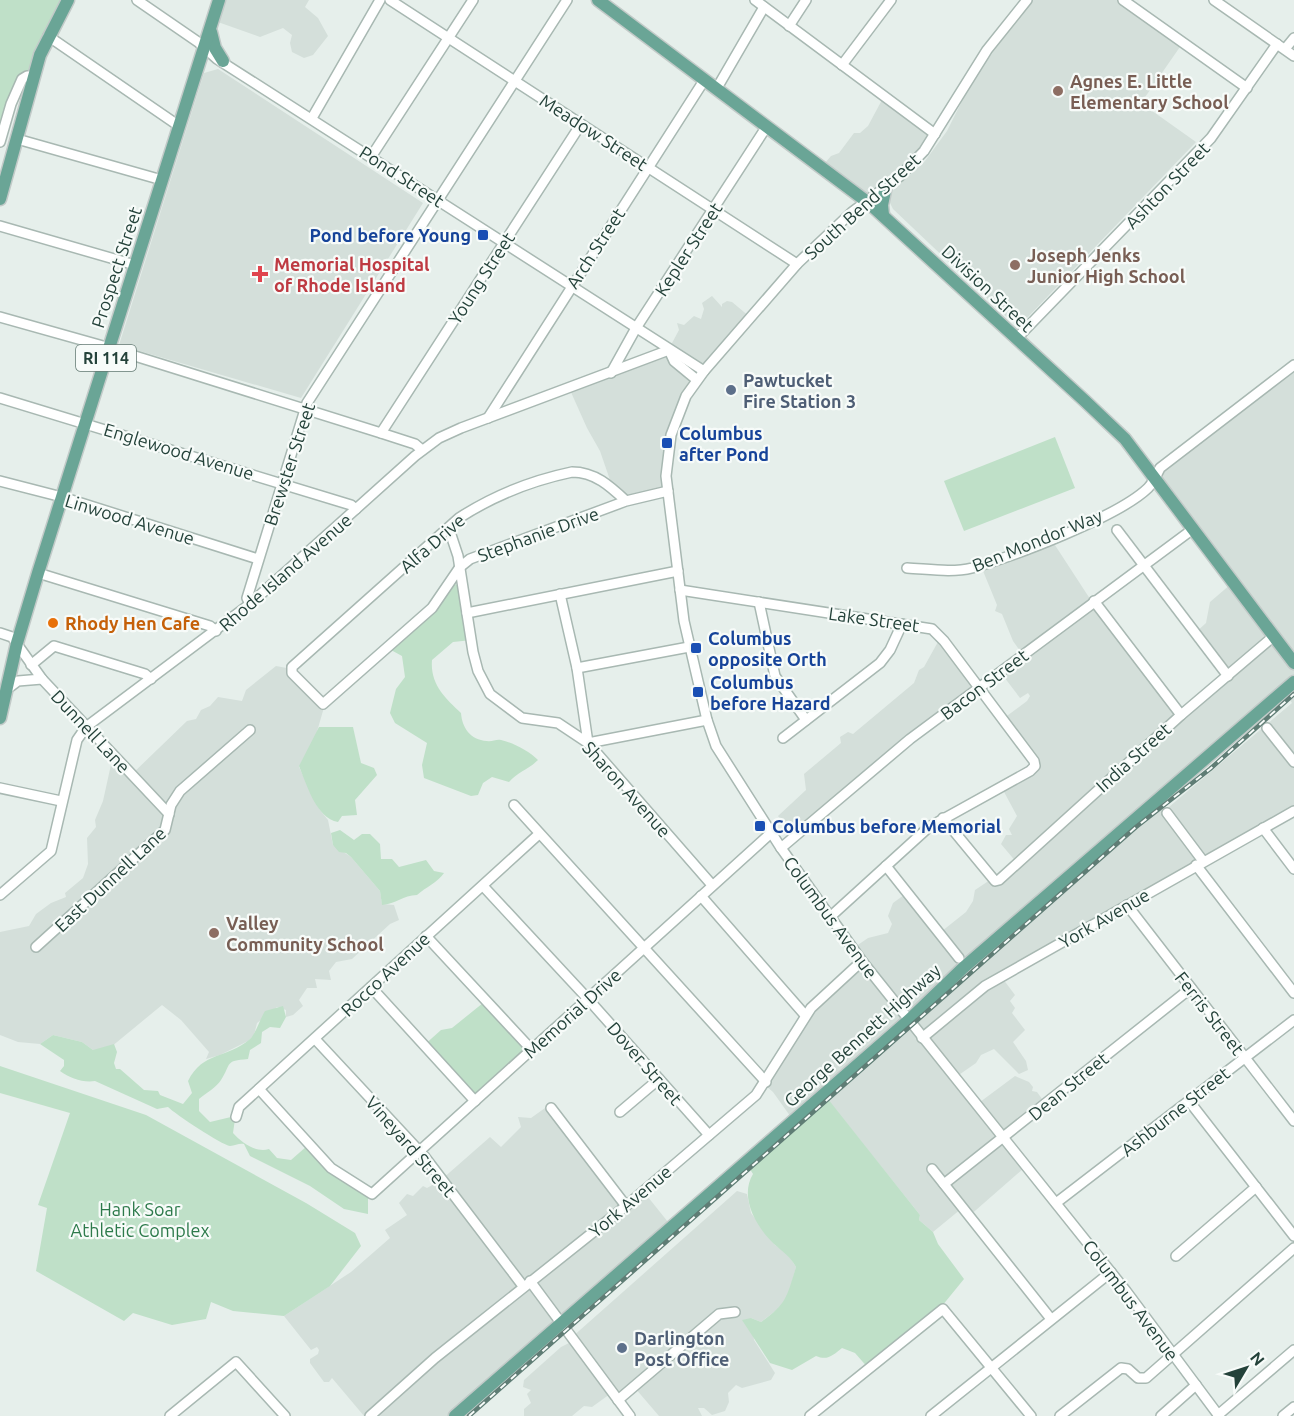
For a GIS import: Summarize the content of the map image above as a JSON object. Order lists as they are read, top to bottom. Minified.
{"streets":{"main road":["Prospect Street","Division Street","RI 114","George Bennett Highway"],"street":["Meadow Street","Pond Street","Ashton Street","South Bend Street","Arch Street","Kepler Street","Young Street","Englewood Avenue","Brewster Street","Linwood Avenue","Stephanie Drive","Ben Mondor Way","Alfa Drive","Rhode Island Avenue","Lake Street","Bacon Street","Dunnell Lane","India Street","Sharon Avenue","East Dunnell Lane","Columbus Avenue","York Avenue","Rocco Avenue","Memorial Drive","Ferris Street","Dover Street","Dean Street","Ashburne Street","Vineyard Street"]},"crossings":[["Meadow Street","South Bend Street"],["Meadow Street","Arch Street"],["Meadow Street","Kepler Street"],["Meadow Street","Young Street"],["Meadow Street","Brewster Street"],["Pond Street","South Bend Street"],["Pond Street","Arch Street"],["Pond Street","Kepler Street"],["Pond Street","Prospect Street"],["Pond Street","Young Street"],["Pond Street","Brewster Street"],["Pond Street","Rhode Island Avenue"],["Pond Street","Columbus Avenue"],["Ashton Street","Division Street"],["South Bend Street","Division Street"],["South Bend Street","Columbus Avenue"],["Arch Street","Division Street"],["Arch Street","Rhode Island Avenue"],["Kepler Street","Division Street"],["Kepler Street","Rhode Island Avenue"],["Prospect Street","Englewood Avenue"],["Prospect Street","Linwood Avenue"],["Prospect Street","Dunnell Lane"],["Division Street","Ben Mondor Way"],["Division Street","Bacon Street"],["Division Street","India Street"],["Englewood Avenue","Brewster Street"],["Englewood Avenue","Rhode Island Avenue"],["Brewster Street","Linwood Avenue"],["Brewster Street","Rhode Island Avenue"],["Stephanie Drive","Alfa Drive"],["Stephanie Drive","Sharon Avenue"],["Stephanie Drive","Columbus Avenue"],["Alfa Drive","Sharon Avenue"],["Rhode Island Avenue","Dunnell Lane"],["Lake Street","Bacon Street"],["Lake Street","India Street"],["Lake Street","Columbus Avenue"],["Bacon Street","Columbus Avenue"],["Dunnell Lane","East Dunnell Lane"],["Sharon Avenue","Memorial Drive"],["Columbus Avenue","York Avenue"],["Columbus Avenue","Memorial Drive"],["Columbus Avenue","George Bennett Highway"],["Columbus Avenue","Dean Street"],["Columbus Avenue","Ashburne Street"],["York Avenue","Ferris Street"],["York Avenue","Dover Street"],["York Avenue","Vineyard Street"],["Rocco Avenue","Memorial Drive"],["Rocco Avenue","Dover Street"],["Rocco Avenue","Vineyard Street"],["Memorial Drive","Dover Street"],["Memorial Drive","Vineyard Street"],["Ferris Street","Dean Street"],["Ferris Street","Ashburne Street"],["George Bennett Highway","Vineyard Street"]],"parks":["Hank Soar Athletic Complex"],"places":{"other":["Agnes E. Little Elementary School","Joseph Jenks Junior High School","Pawtucket Fire Station 3","Rhody Hen Cafe","Valley Community School","Darlington Post Office"],"transit":["Pond before Young","Columbus after Pond","Columbus opposite Orth","Columbus before Hazard","Columbus before Memorial"],"health":["Memorial Hospital of Rhode Island"]},"north":"top right"}
